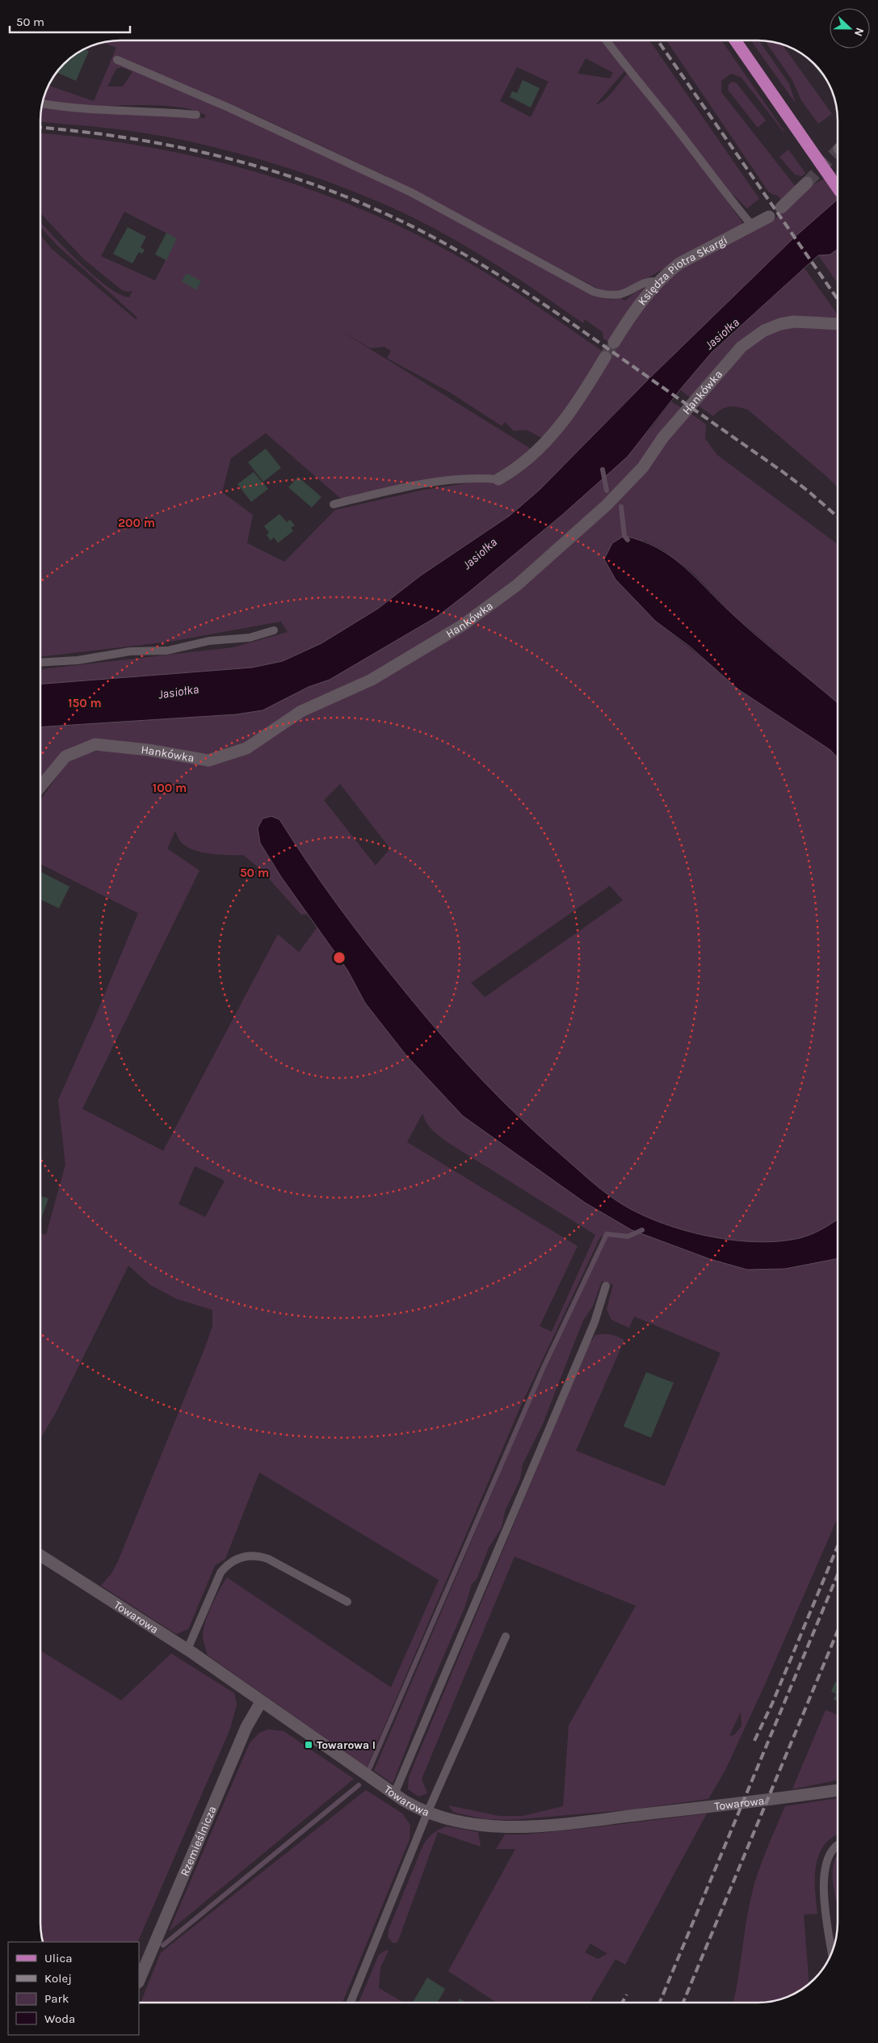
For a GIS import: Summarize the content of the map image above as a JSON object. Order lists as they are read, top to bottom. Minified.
{"streets":{"street":["Księdza Piotra Skargi","Hankówka","Towarowa","Rzemieślnicza"]},"crossings":[["Towarowa","Rzemieślnicza"]],"water":["Jasiołka"],"places":{"transit":["Towarowa I"]},"legend":["Ulica","Kolej","Park","Woda"],"scale_bar":"50 m","north":"right","rings":["200 m","150 m","100 m","50 m"]}
